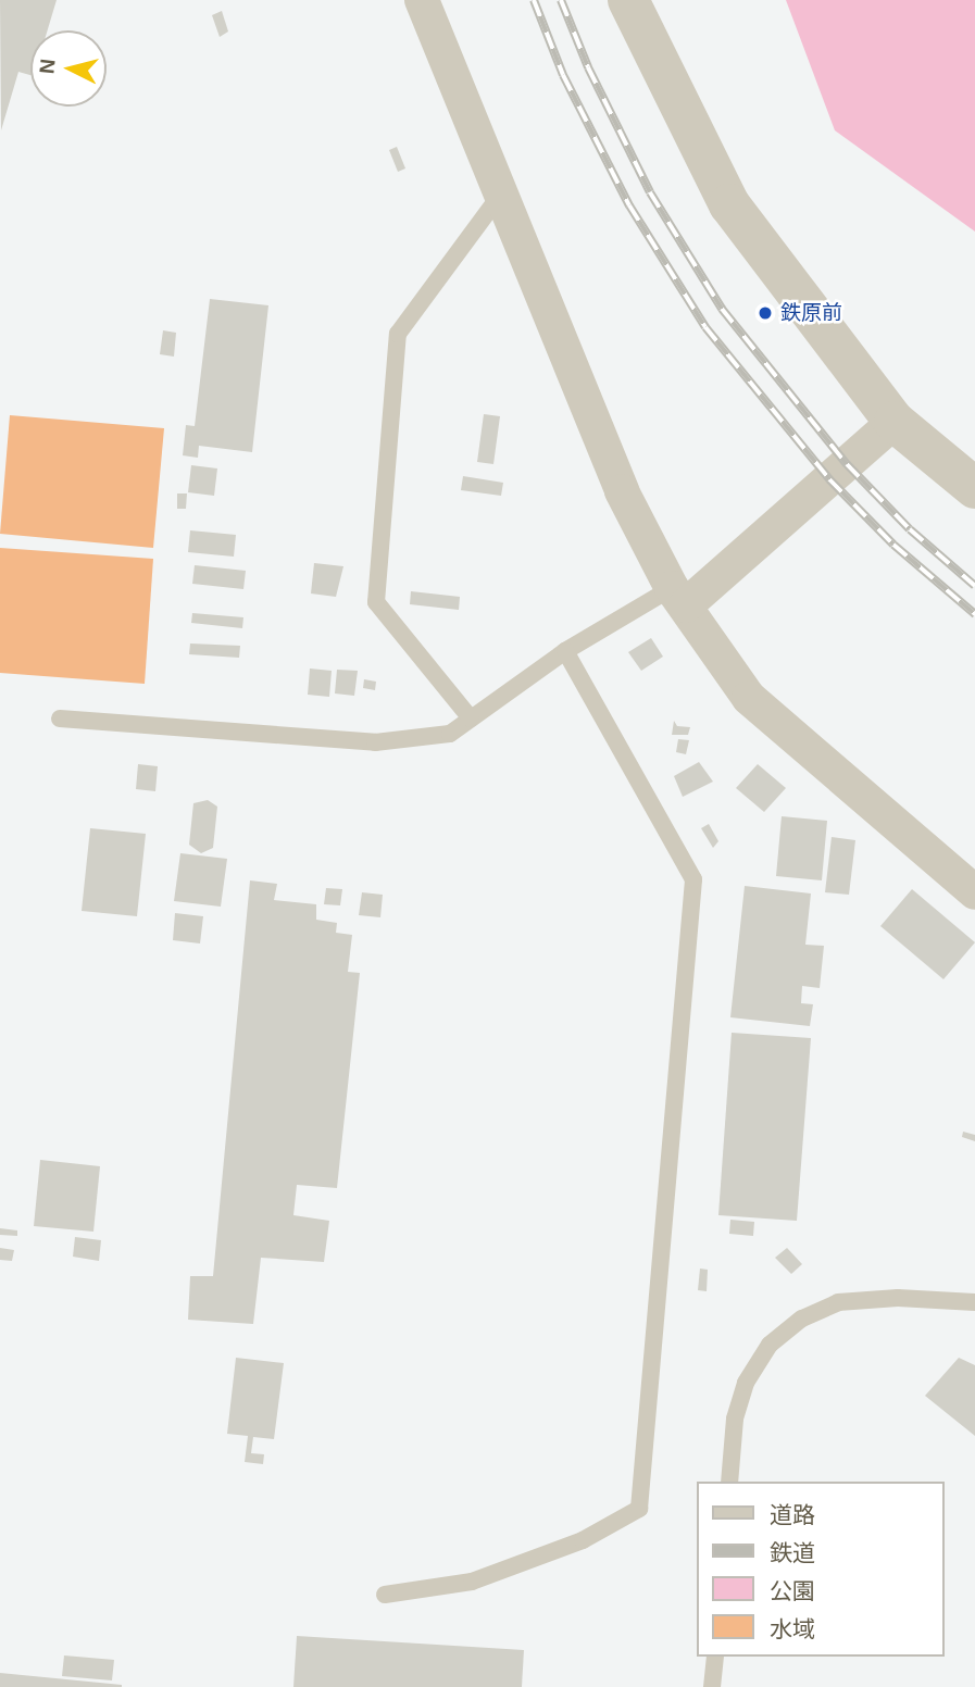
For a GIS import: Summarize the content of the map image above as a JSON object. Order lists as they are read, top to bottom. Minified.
{"places":["鉄原前"],"legend":["道路","鉄道","公園","水域"],"north":"left"}
